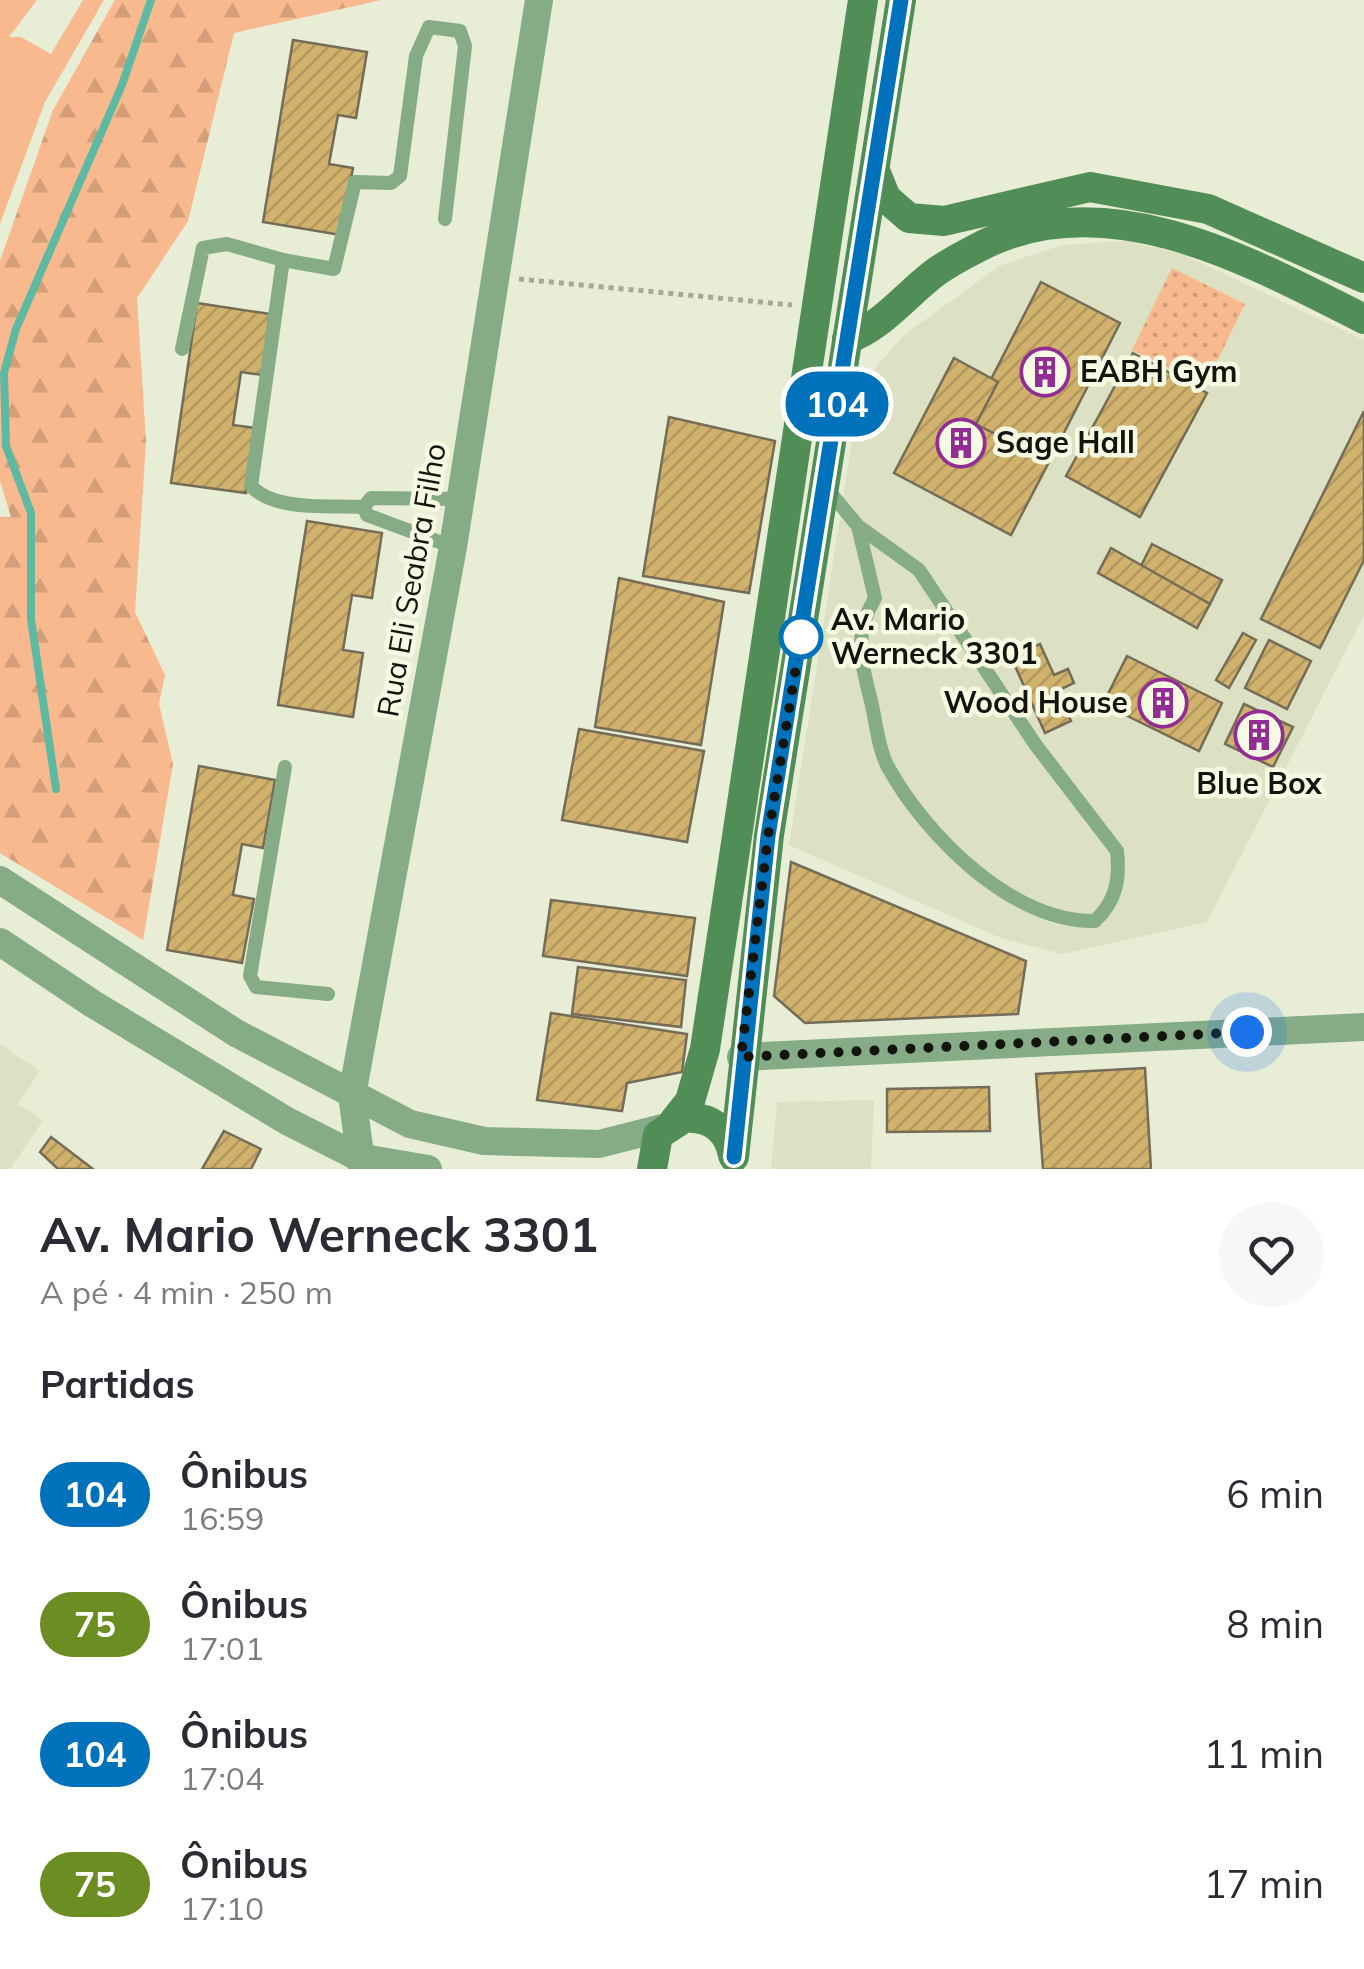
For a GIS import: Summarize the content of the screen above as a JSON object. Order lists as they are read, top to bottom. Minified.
{"streets":{"street":["Rua Eli Seabra Filho"]},"places":{"building":["EABH Gym","Sage Hall","Wood House","Blue Box"],"other":["Av. Mario Werneck 3301"]},"lines":["bus line 104"],"page":{"on_map":"104","heading":[["Av. Mario Werneck 3301","A pé · 4 min · 250 m"],"Partidas"],"list":[{"mark":"104","name":"Ônibus","note":"16:59","value":"6 min"},{"mark":"75","name":"Ônibus","note":"17:01","value":"8 min"},{"mark":"104","name":"Ônibus","note":"17:04","value":"11 min"},{"mark":"75","name":"Ônibus","note":"17:10","value":"17 min"}]}}
